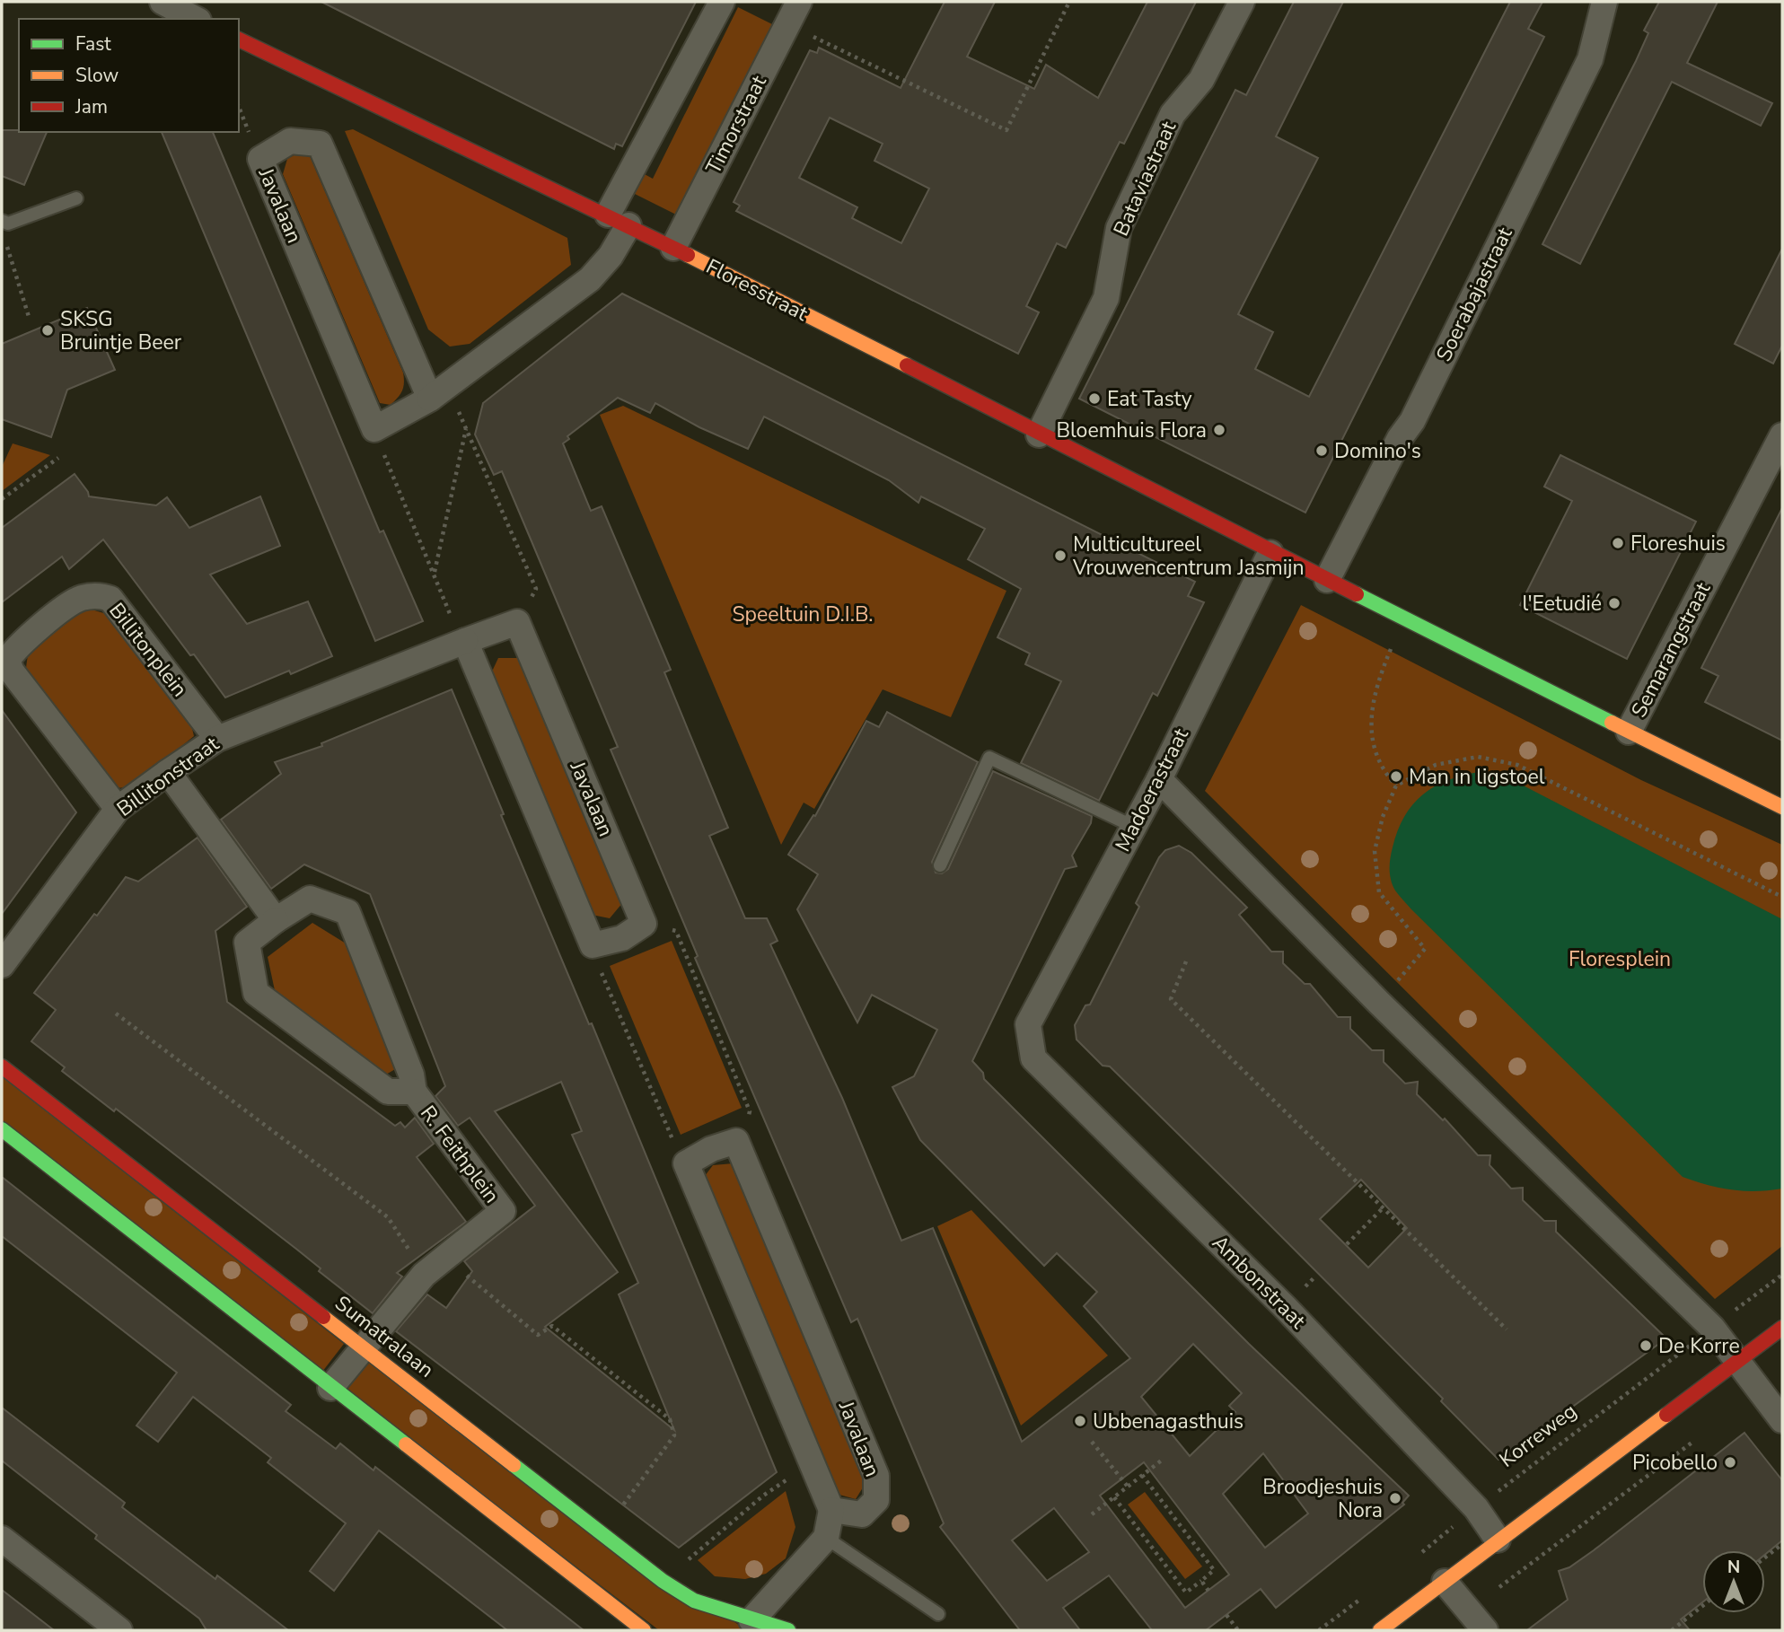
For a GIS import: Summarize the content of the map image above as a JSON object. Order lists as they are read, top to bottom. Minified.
{"streets":{"street":["Timorstraat","Bataviastraat","Javalaan","Floresstraat","Soerabajastraat","Billitonplein","Semarangstraat","Billitonstraat","Madoerastraat","R. Feithplein","Ambonstraat","Sumatralaan"],"path":["Korreweg"]},"crossings":[["Timorstraat","Floresstraat"],["Bataviastraat","Floresstraat"],["Floresstraat","Madoerastraat"],["Billitonplein","Billitonstraat"],["Madoerastraat","Ambonstraat"],["R. Feithplein","Sumatralaan"],["Ambonstraat","Korreweg"]],"parks":["Speeltuin D.I.B.","Floresplein"],"places":["SKSG Bruintje Beer","Eat Tasty","Bloemhuis Flora","Domino's","Floreshuis","Multicultureel Vrouwencentrum Jasmijn","l'Eetudié","Man in ligstoel","De Korre","Ubbenagasthuis","Picobello","Broodjeshuis Nora"],"legend":["Fast","Slow","Jam"],"north":"top"}
